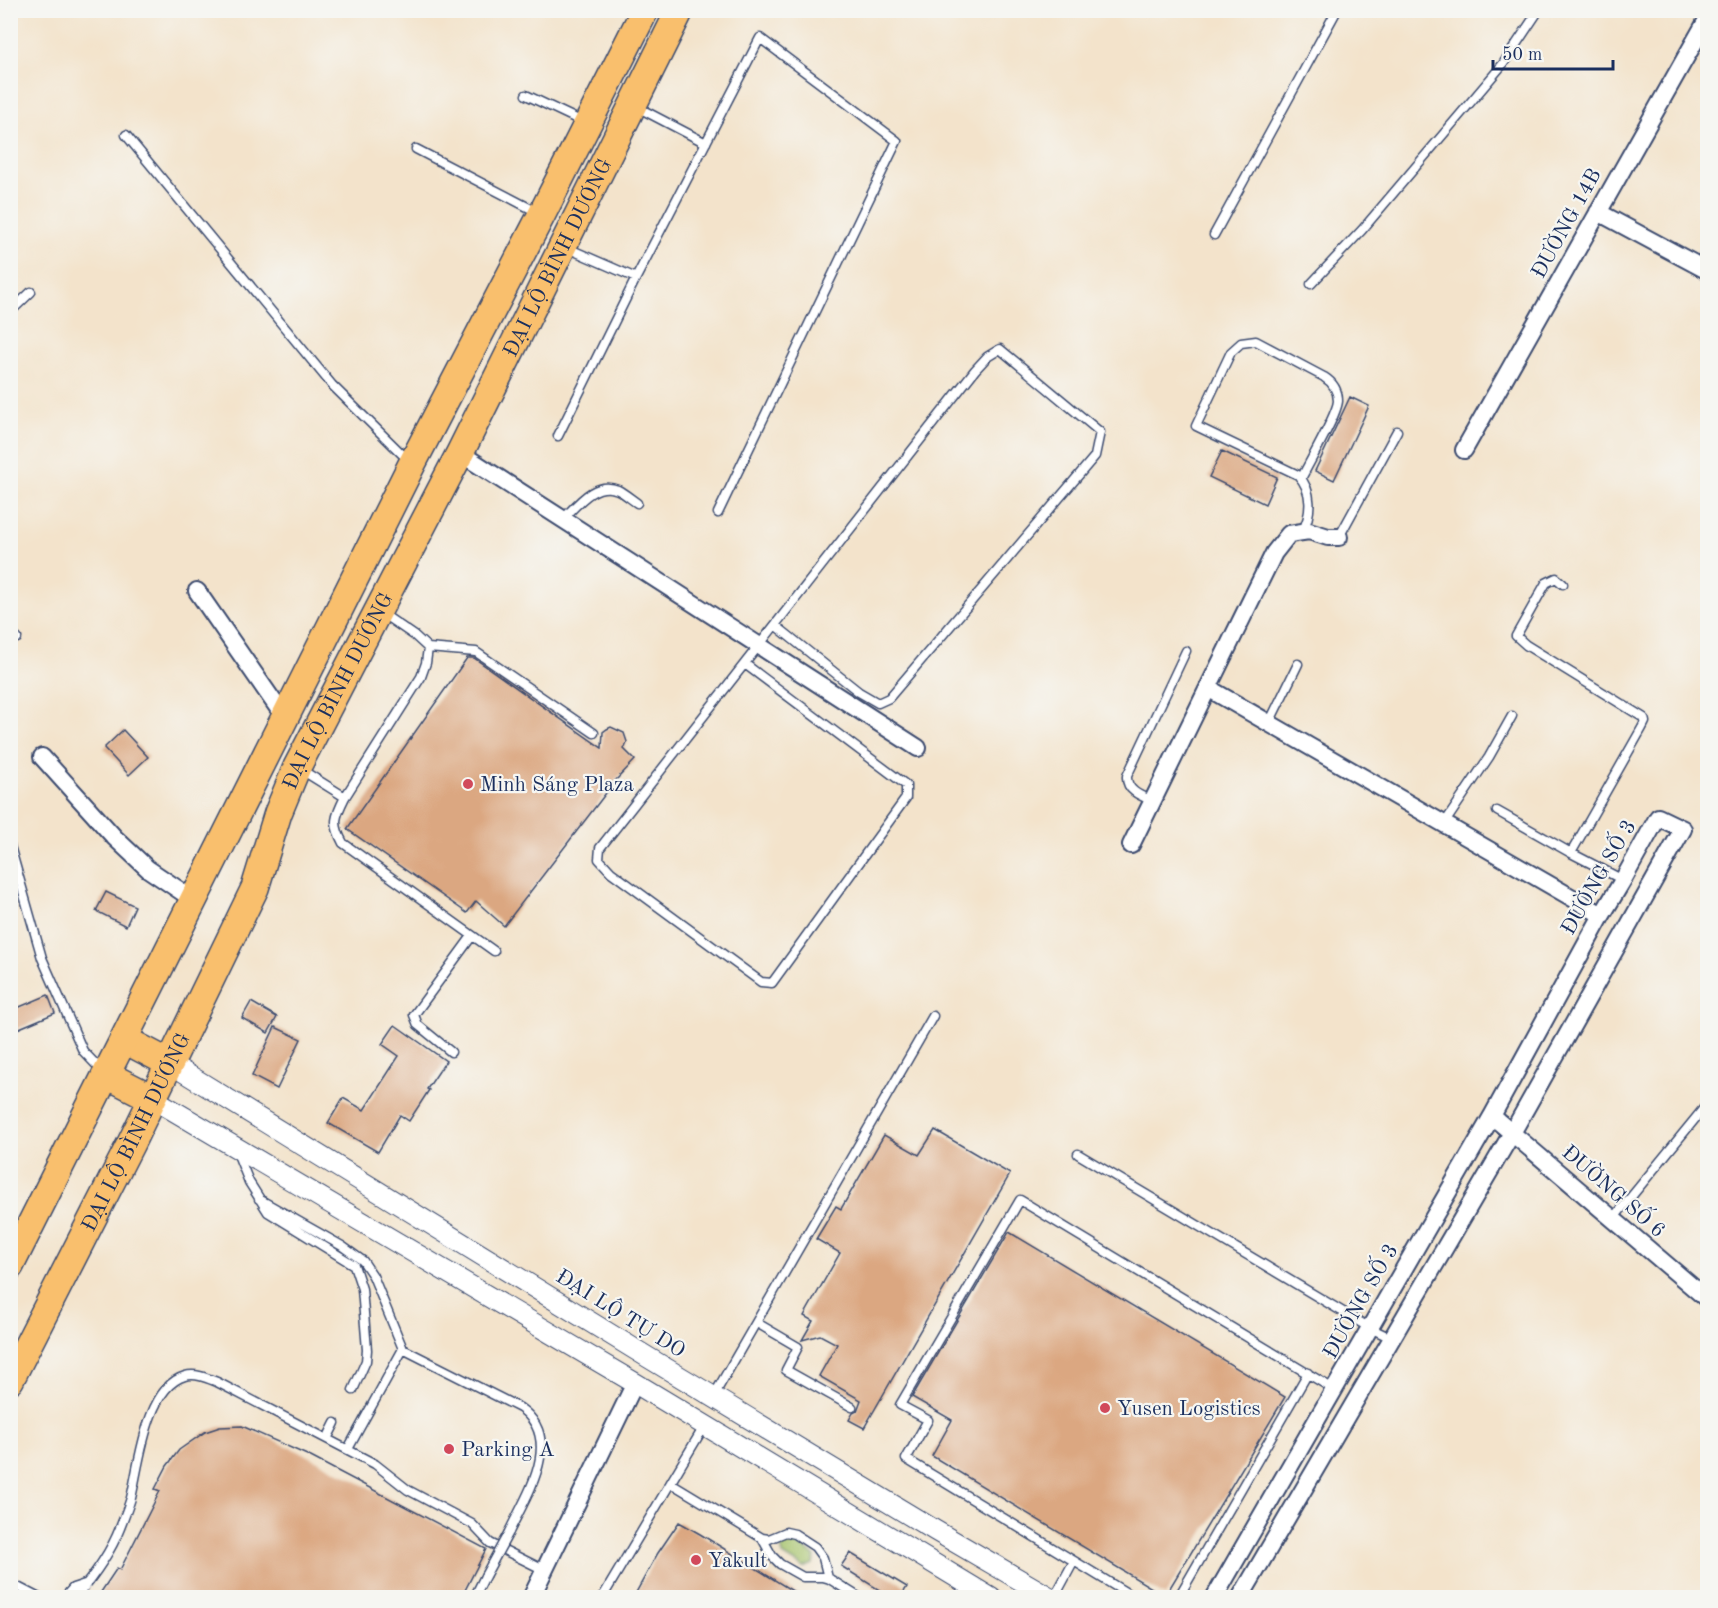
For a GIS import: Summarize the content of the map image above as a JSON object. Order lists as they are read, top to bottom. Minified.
{"streets":{"highway":["ĐẠI LỘ BÌNH DƯƠNG"],"street":["ĐƯỜNG 14B","ĐƯỜNG SỐ 3","ĐƯỜNG SỐ 6","ĐẠI LỘ TỰ DO"]},"crossings":[["ĐẠI LỘ BÌNH DƯƠNG","ĐẠI LỘ TỰ DO"],["ĐƯỜNG SỐ 3","ĐƯỜNG SỐ 6"]],"places":["Minh Sáng Plaza","Yusen Logistics","Parking A","Yakult"],"scale_bar":"50 m"}
